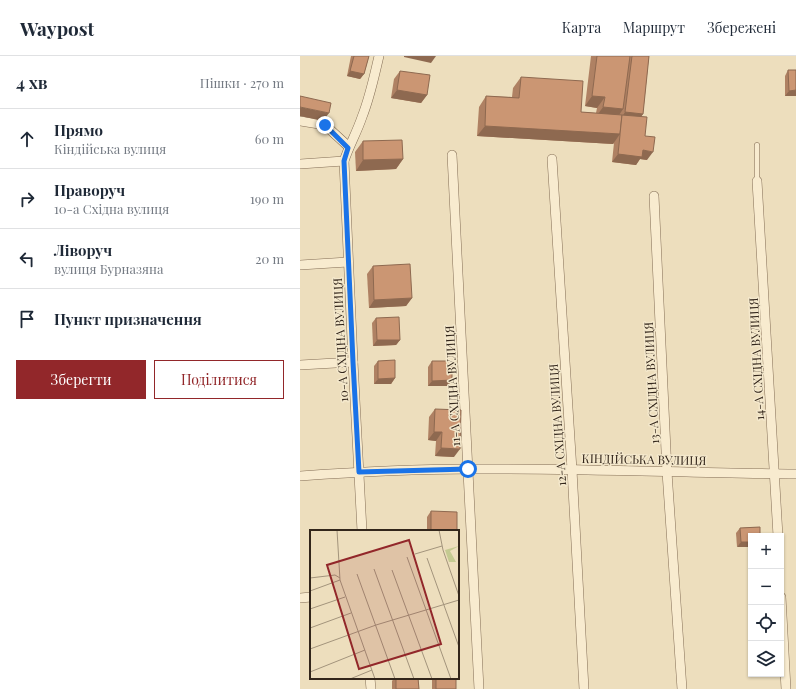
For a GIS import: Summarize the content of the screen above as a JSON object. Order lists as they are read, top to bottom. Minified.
{"streets":{"street":["10-А СХІДНА ВУЛИЦЯ","14-А СХІДНА ВУЛИЦЯ","13-А СХІДНА ВУЛИЦЯ","11-А СХІДНА ВУЛИЦЯ","12-А СХІДНА ВУЛИЦЯ","КІНДІЙСЬКА ВУЛИЦЯ"]},"crossings":[["10-А СХІДНА ВУЛИЦЯ","КІНДІЙСЬКА ВУЛИЦЯ"],["14-А СХІДНА ВУЛИЦЯ","КІНДІЙСЬКА ВУЛИЦЯ"],["13-А СХІДНА ВУЛИЦЯ","КІНДІЙСЬКА ВУЛИЦЯ"],["11-А СХІДНА ВУЛИЦЯ","КІНДІЙСЬКА ВУЛИЦЯ"],["12-А СХІДНА ВУЛИЦЯ","КІНДІЙСЬКА ВУЛИЦЯ"]],"page":{"header":"Waypost","nav":["Карта","Маршрут","Збережені"],"heading":["4 хв","Пішки · 270 m"],"list":[["Прямо","Кіндійська вулиця","60 m"],["Праворуч","10-а Східна вулиця","190 m"],["Ліворуч","вулиця Бурназяна","20 m"],"Пункт призначення"],"buttons":["Зберегти","Поділитися"],"map_buttons":["+","−"]}}
